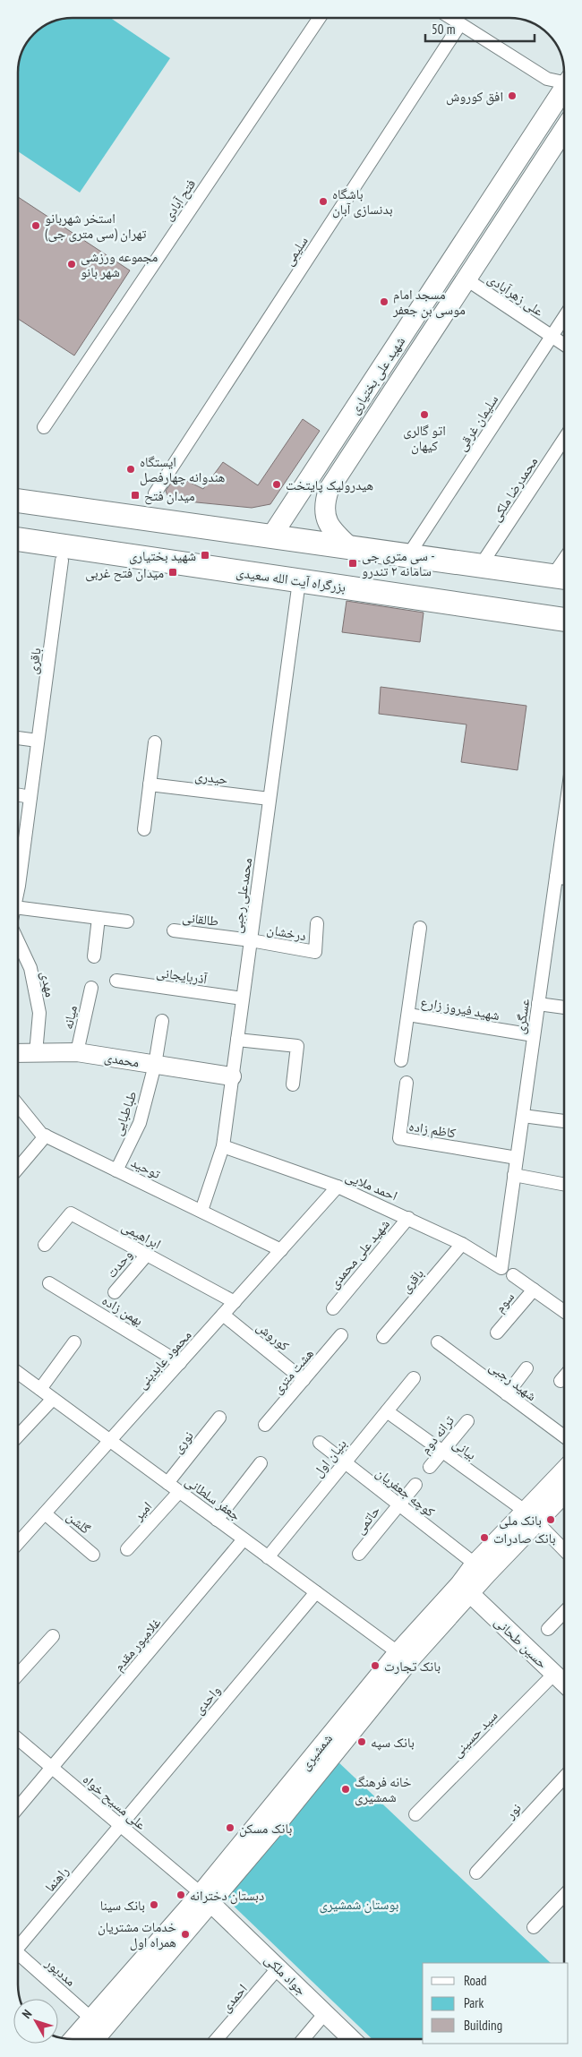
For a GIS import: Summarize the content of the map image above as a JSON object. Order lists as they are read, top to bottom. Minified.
{"streets":{"highway":["بزرگراه آیت الله سعیدی"],"main road":["شهید علی بختیاری","محمدی","حسین طحانی","شمشیری","جواد ملکی"],"street":["فتح آبادی","سلیمی","علی زهرآبادی","سلیمان غرقی","محمدرضا ملکی","باقری","حیدری","محمدعلی رجبی","طالقانی","درخشان","آذربایجانی","مهدی","شهید فیروز زارع","عسگری","میانه","طباطبایی","کاظم زاده","توحید","احمد ملایی","ابراهیمی","شهید علی محمدی","وحدت","سوم","بهمن زاده","کوروش","محمود عابدینی","هشت متری","شهید رجبی","ترانه دوم","نوری","بیانی","بنیان اول","کوچه جعفریان","جعفر سلطانی","امیر","حاتمی","گلشن","غلامپور مقدم","واحدی","سید حسینی","علی مسیح خواه","نور","راهنما","مددپور","احمدی"]},"crossings":[["علی زهرآبادی","شهید علی بختیاری"],["علی زهرآبادی","سلیمان غرقی"],["بزرگراه آیت الله سعیدی","محمدعلی رجبی"],["باقری","احمد ملایی"],["حیدری","محمدعلی رجبی"],["محمدعلی رجبی","طالقانی"],["محمدعلی رجبی","درخشان"],["محمدعلی رجبی","آذربایجانی"],["محمدعلی رجبی","محمدی"],["محمدعلی رجبی","توحید"],["محمدعلی رجبی","احمد ملایی"],["طالقانی","درخشان"],["مهدی","محمدی"],["شهید فیروز زارع","عسگری"],["عسگری","کاظم زاده"],["عسگری","احمد ملایی"],["میانه","محمدی"],["محمدی","طباطبایی"],["طباطبایی","توحید"],["توحید","محمود عابدینی"],["احمد ملایی","شهید علی محمدی"],["احمد ملایی","محمود عابدینی"],["ابراهیمی","وحدت"],["ابراهیمی","محمود عابدینی"],["بهمن زاده","محمود عابدینی"],["کوروش","محمود عابدینی"],["کوروش","هشت متری"],["محمود عابدینی","جعفر سلطانی"],["محمود عابدینی","گلشن"],["ترانه دوم","بیانی"],["نوری","جعفر سلطانی"],["بیانی","بنیان اول"],["بیانی","شمشیری"],["بنیان اول","کوچه جعفریان"],["بنیان اول","جعفر سلطانی"],["کوچه جعفریان","حاتمی"],["کوچه جعفریان","شمشیری"],["جعفر سلطانی","امیر"],["جعفر سلطانی","غلامپور مقدم"],["جعفر سلطانی","واحدی"],["جعفر سلطانی","شمشیری"],["حسین طحانی","سید حسینی"],["حسین طحانی","شمشیری"],["غلامپور مقدم","علی مسیح خواه"],["واحدی","علی مسیح خواه"],["واحدی","راهنما"],["شمشیری","علی مسیح خواه"],["شمشیری","مددپور"],["شمشیری","جواد ملکی"],["علی مسیح خواه","راهنما"],["علی مسیح خواه","جواد ملکی"],["جواد ملکی","احمدی"]],"parks":["بوستان شمشیری"],"places":{"other":["افق کوروش","باشگاه بدنسازی آبان","استخر شهربانو تهران (سی متری جی)","مجموعه ورزشی شهر بانو","مسجد امام موسی بن جعفر","اتو گالری کیهان","ایستگاه هندوانه چهارفصل","هیدرولیک پایتخت","بانک ملی","بانک صادرات","بانک تجارت","بانک سپه","خانه فرهنگ شمشیری","بانک مسکن","دبستان دخترانه","بانک سینا","خدمات مشتریان همراه اول"],"transit":["میدان فتح","شهید بختیاری","سی متری جی - سامانه ۲ تندرو","میدان فتح غربی"]},"legend":["Road","Park","Building"],"scale_bar":"50 m","north":"top left"}
